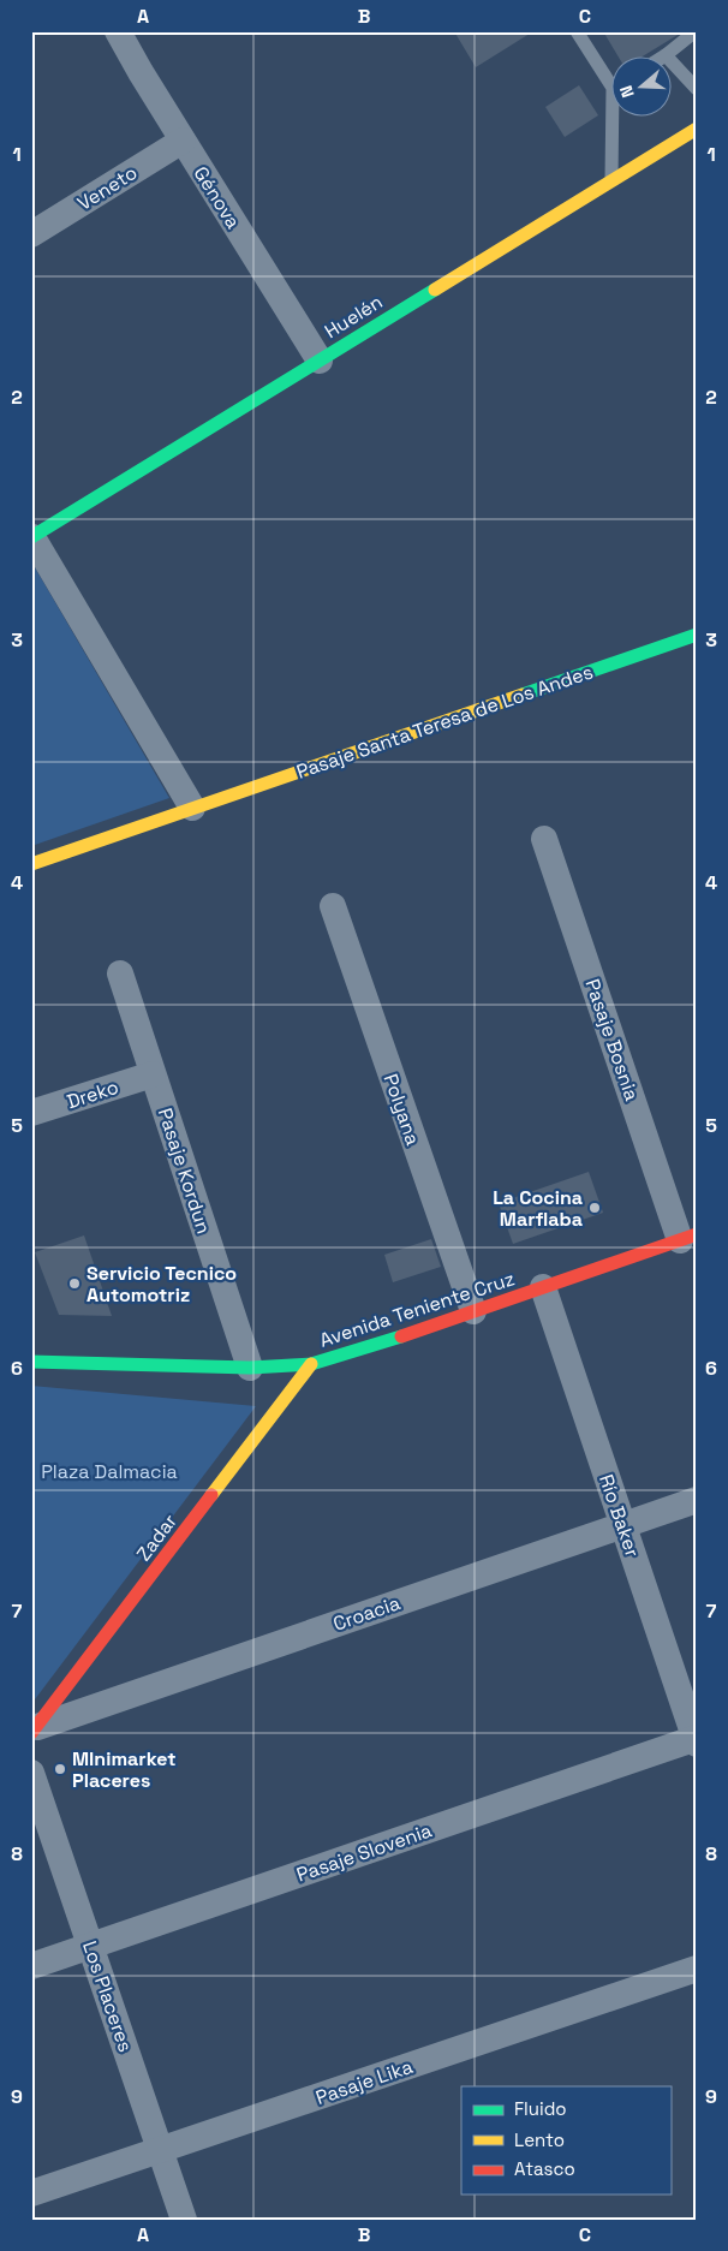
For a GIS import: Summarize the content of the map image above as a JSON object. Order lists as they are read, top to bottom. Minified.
{"streets":{"main road":["Huelén","Pasaje Santa Teresa de Los Andes","Avenida Teniente Cruz","Zadar"],"street":["Veneto","Génova","Pasaje Bosnia","Dreko","Polyana","Pasaje Kordun","Río Baker","Croacia","Pasaje Slovenia","Los Placeres","Pasaje Lika"]},"crossings":[["Veneto","Génova"],["Génova","Huelén"],["Pasaje Bosnia","Avenida Teniente Cruz"],["Dreko","Pasaje Kordun"],["Polyana","Avenida Teniente Cruz"],["Pasaje Kordun","Avenida Teniente Cruz"],["Avenida Teniente Cruz","Río Baker"],["Avenida Teniente Cruz","Zadar"],["Río Baker","Croacia"],["Río Baker","Pasaje Slovenia"],["Zadar","Croacia"],["Pasaje Slovenia","Los Placeres"],["Los Placeres","Pasaje Lika"]],"parks":["Plaza Dalmacia"],"places":["La Cocina Marflaba","Servicio Tecnico Automotriz","MInimarket Placeres"],"legend":["Fluido","Lento","Atasco"],"north":"left","grid":{"columns":["A","B","C"],"rows":["1","2","3","4","5","6","7","8","9"]}}
